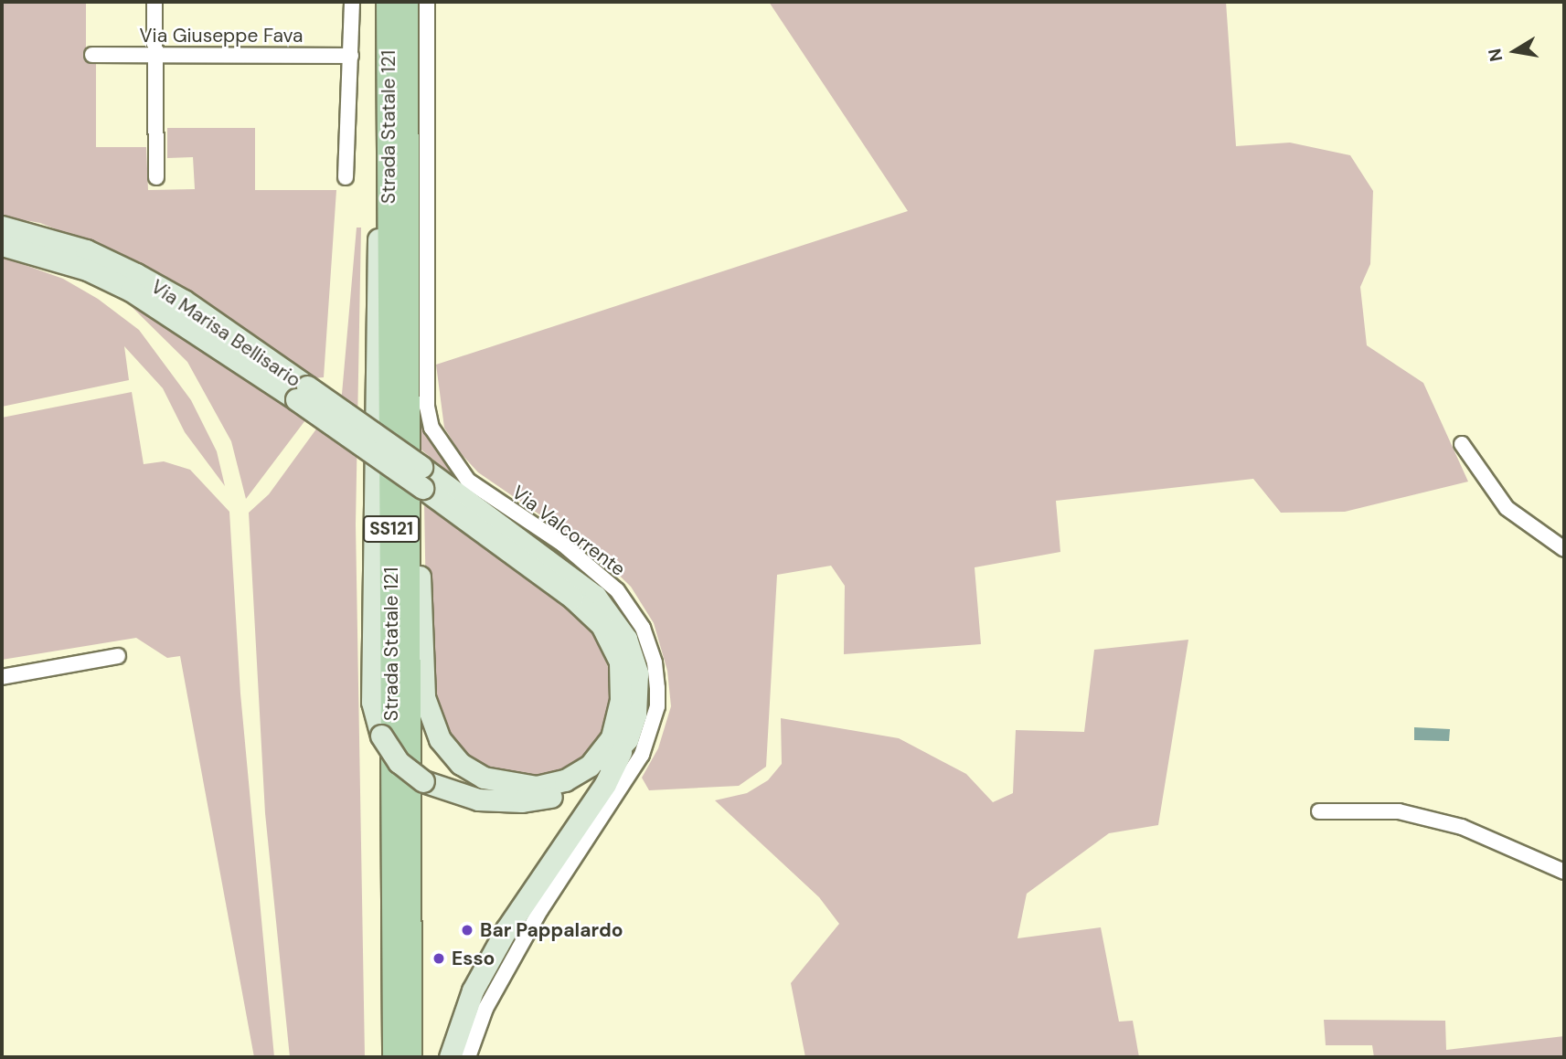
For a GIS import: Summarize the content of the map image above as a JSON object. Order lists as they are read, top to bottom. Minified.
{"streets":{"main road":["Strada Statale 121","Via Marisa Bellisario","SS121"],"street":["Via Giuseppe Fava","Via Valcorrente"]},"places":["Bar Pappalardo","Esso"],"north":"left"}
